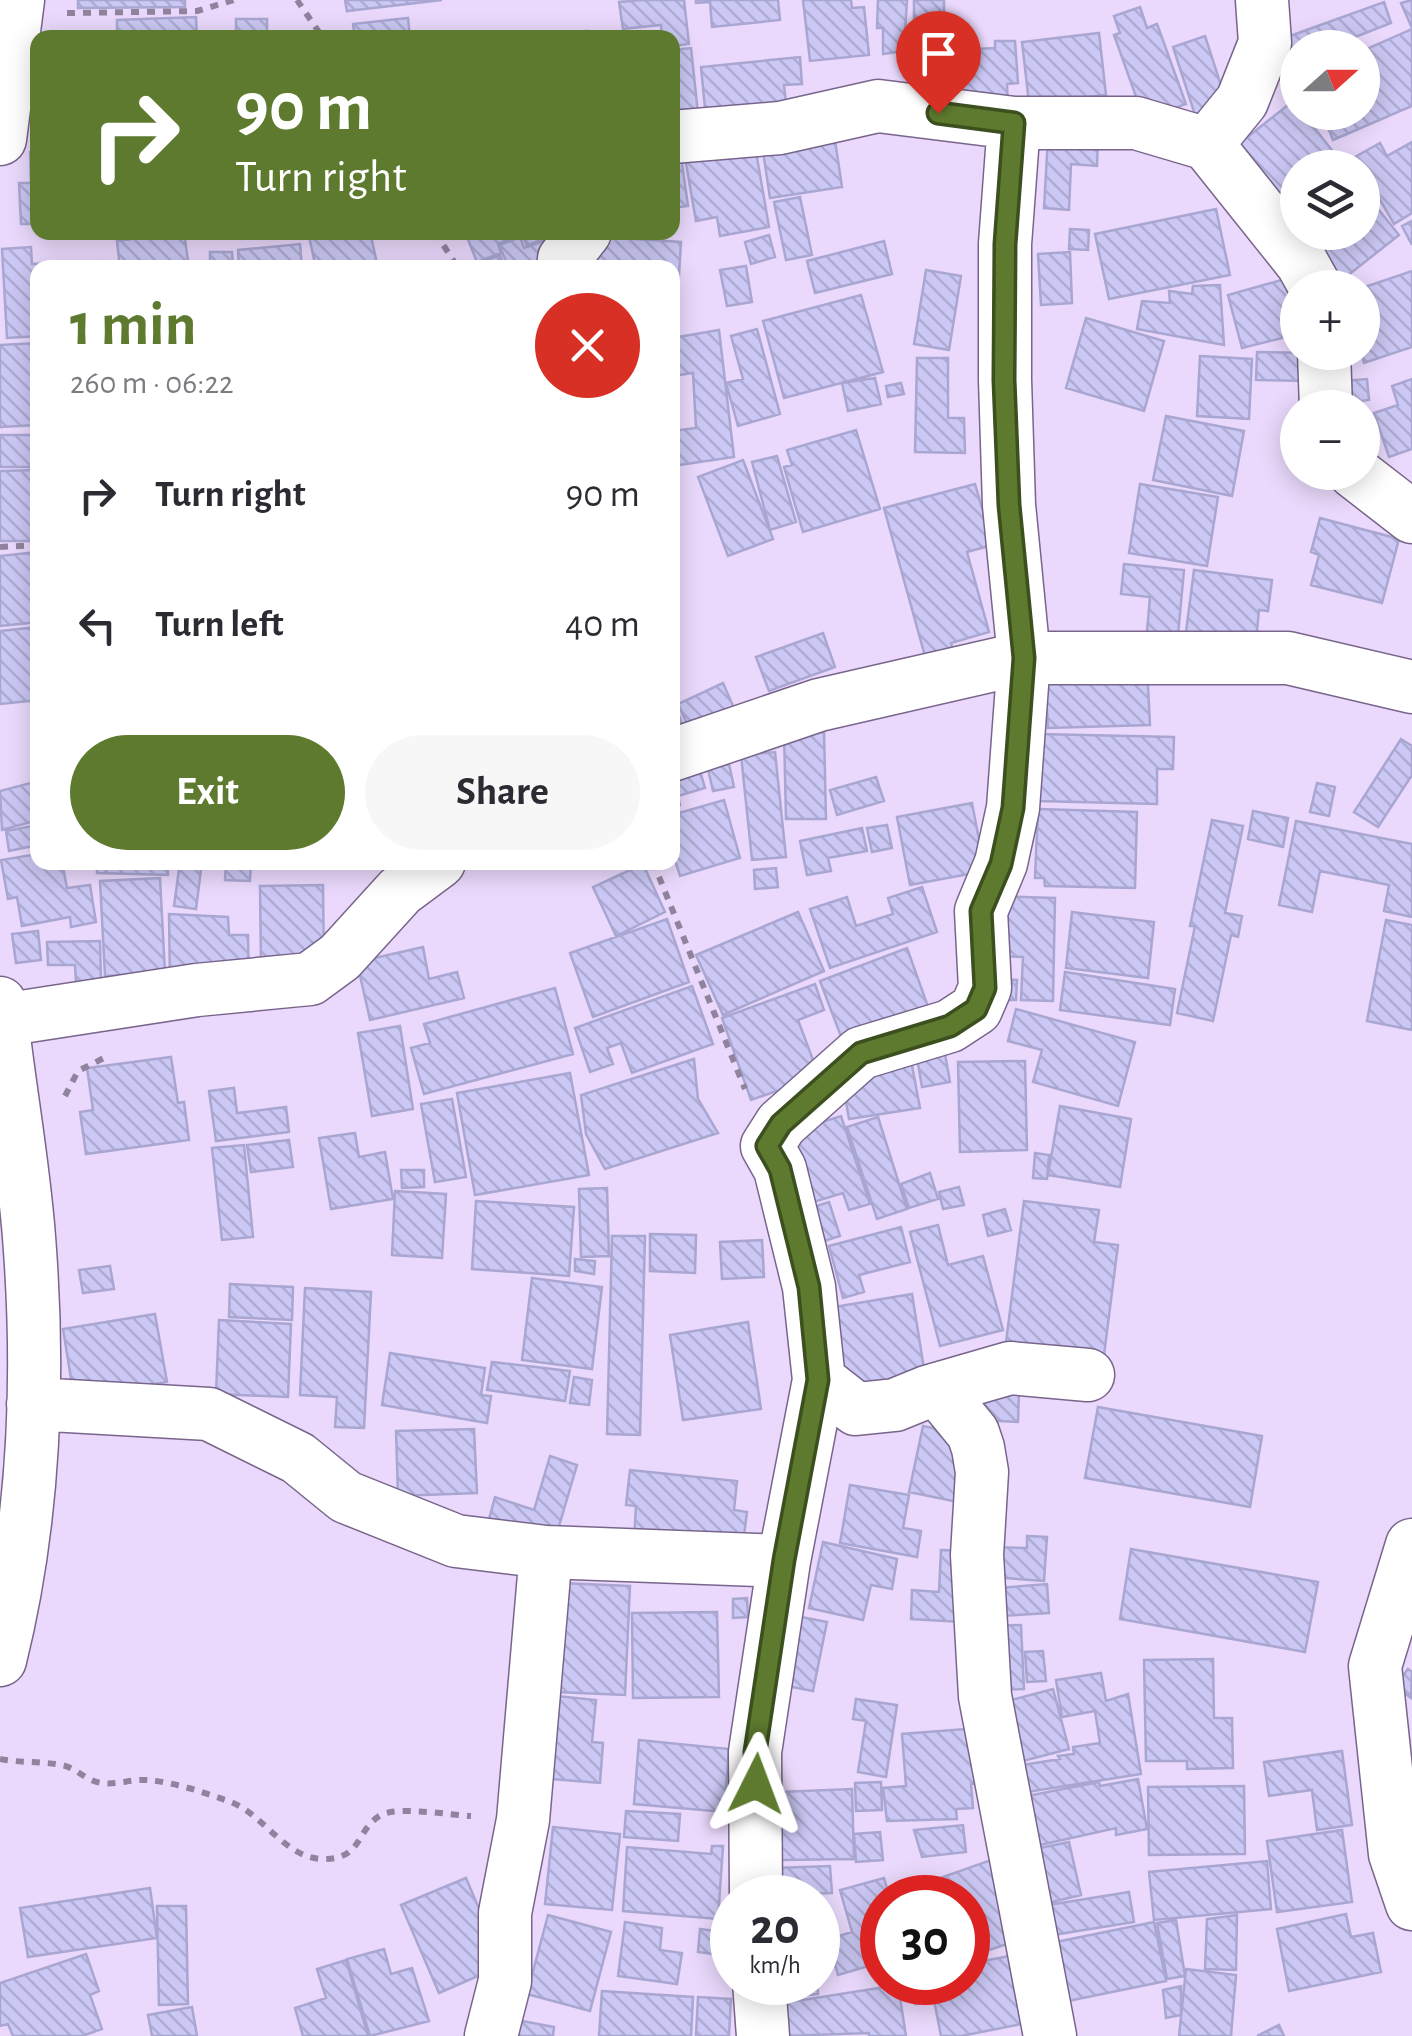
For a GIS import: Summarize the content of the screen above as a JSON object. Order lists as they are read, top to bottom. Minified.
{"north":"right","page":{"map_buttons":["+","−"],"turn":["90 m","Turn right"],"heading":["1 min","260 m · 06:22"],"list":[{"name":"Turn right","value":"90 m"},{"name":"Turn left","value":"40 m"}],"buttons":["Exit","Share"],"speed":"20 km/h","limit":"30"}}
